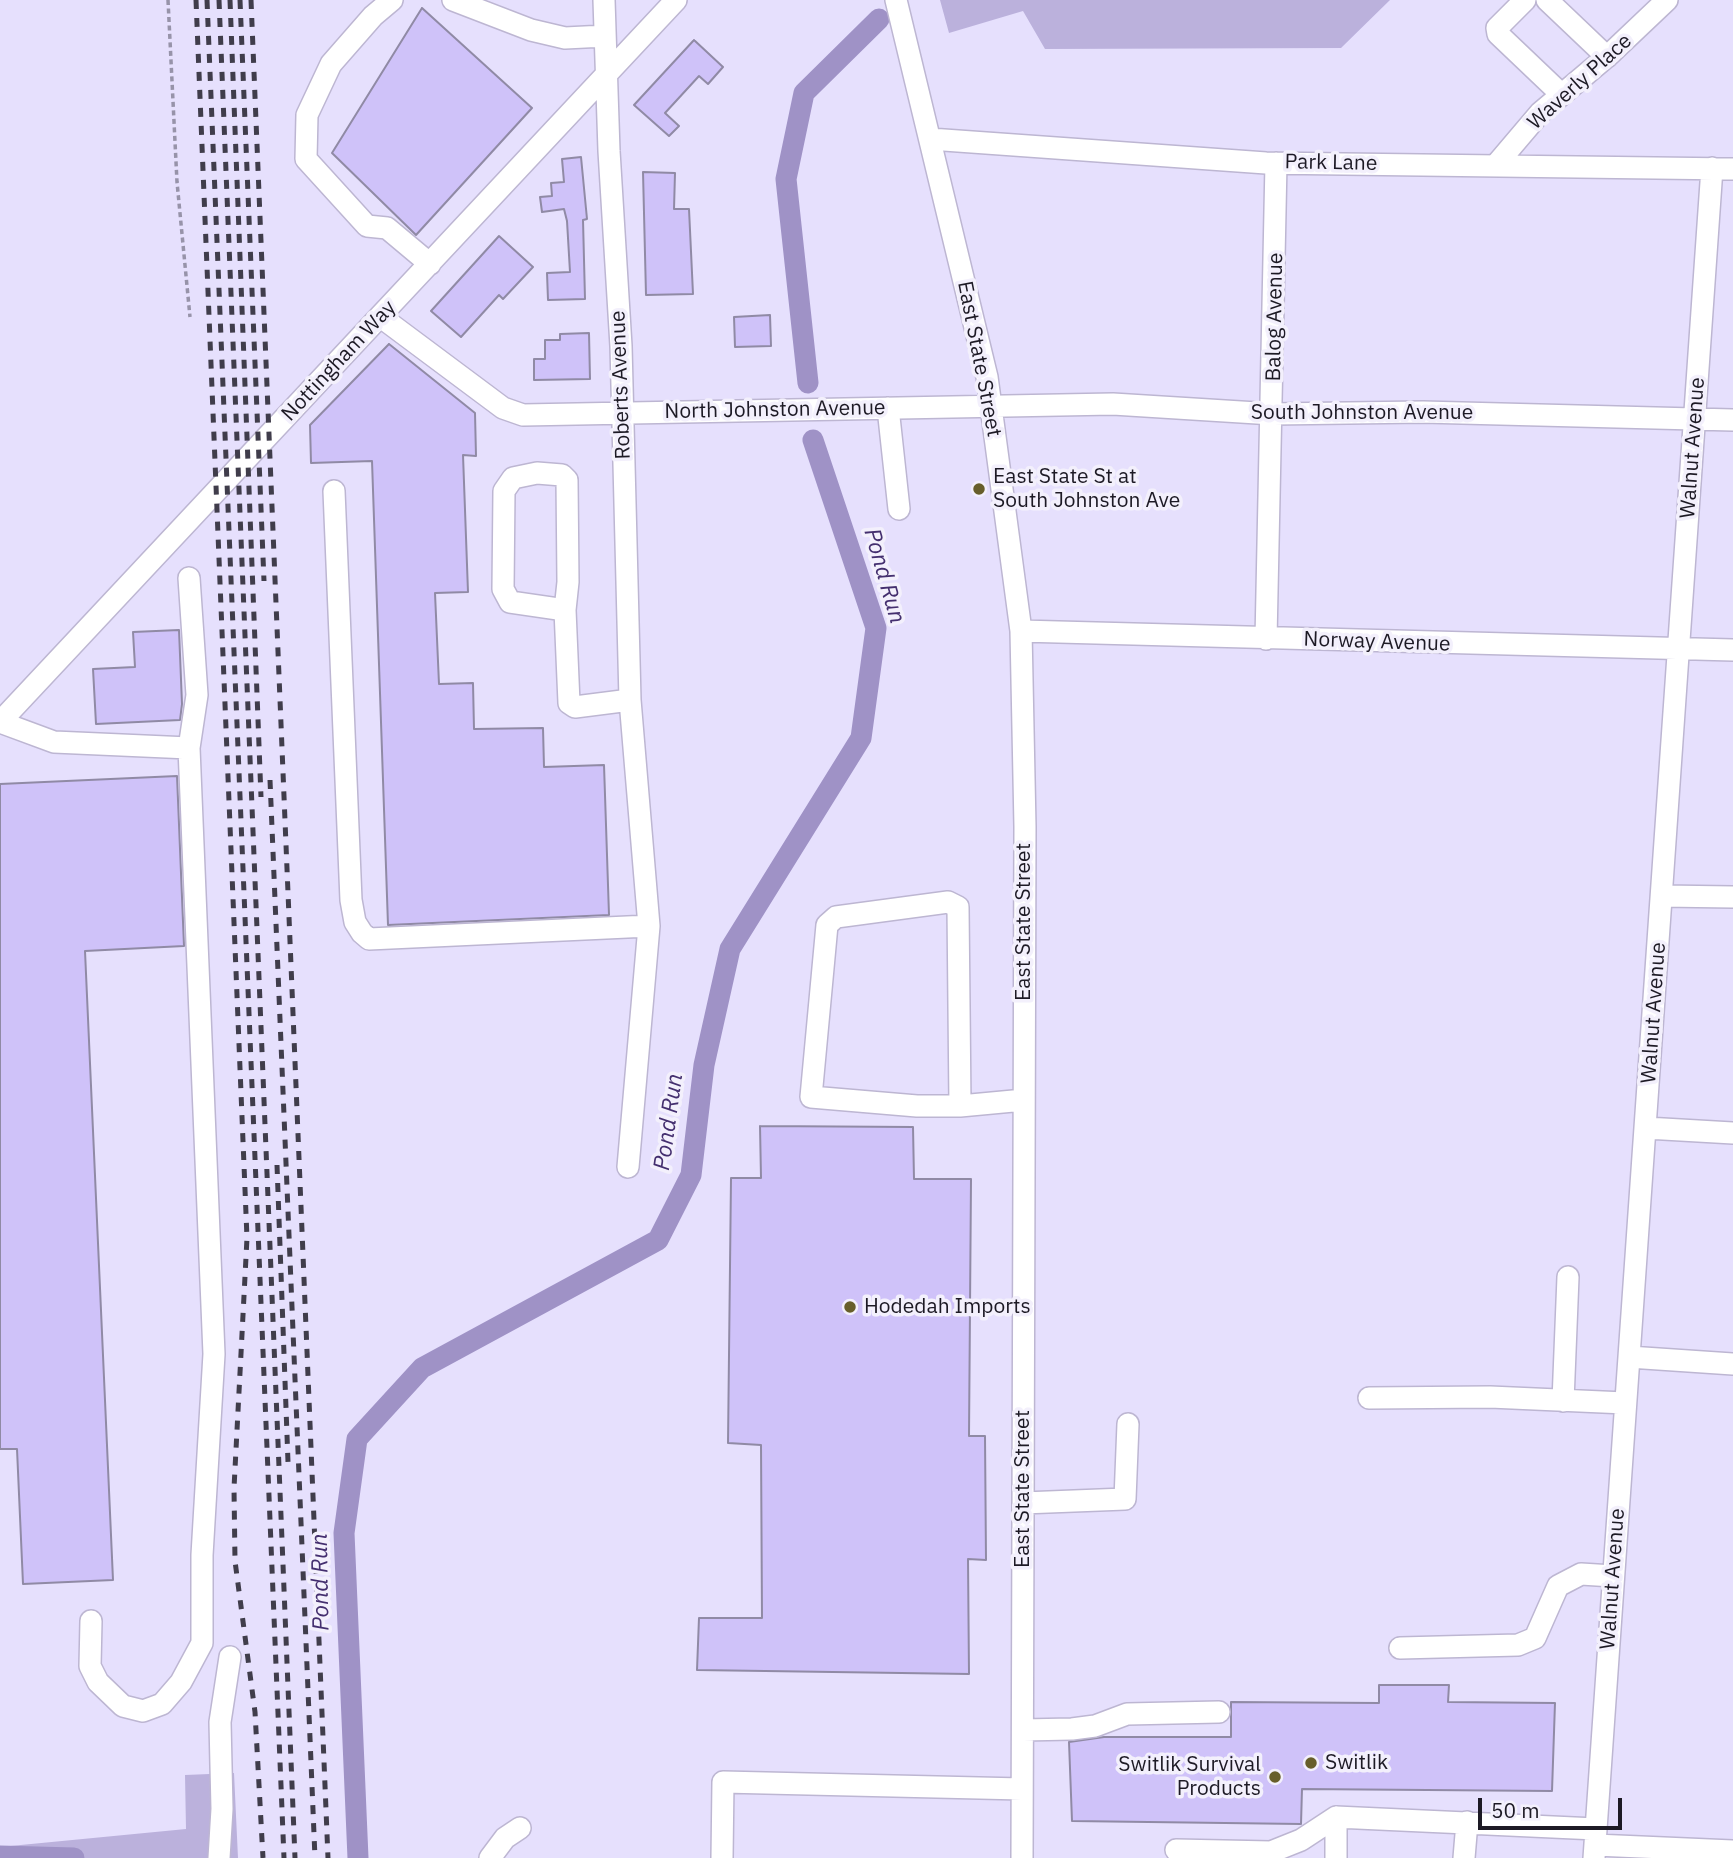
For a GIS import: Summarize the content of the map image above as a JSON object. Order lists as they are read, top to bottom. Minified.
{"streets":{"street":["Waverly Place","Park Lane","Balog Avenue","East State Street","Nottingham Way","Roberts Avenue","North Johnston Avenue","South Johnston Avenue","Walnut Avenue","Norway Avenue"]},"crossings":[["Waverly Place","Park Lane"],["Park Lane","Balog Avenue"],["Park Lane","East State Street"],["Park Lane","Walnut Avenue"],["Balog Avenue","South Johnston Avenue"],["Balog Avenue","Norway Avenue"],["East State Street","North Johnston Avenue"],["East State Street","South Johnston Avenue"],["East State Street","Norway Avenue"],["Nottingham Way","Roberts Avenue"],["Nottingham Way","North Johnston Avenue"],["Roberts Avenue","North Johnston Avenue"],["North Johnston Avenue","South Johnston Avenue"],["South Johnston Avenue","Walnut Avenue"],["Walnut Avenue","Norway Avenue"]],"water":["Pond Run"],"places":["East State St at South Johnston Ave","Hodedah Imports","Switlik","Switlik Survival Products"],"scale_bar":"50 m"}
